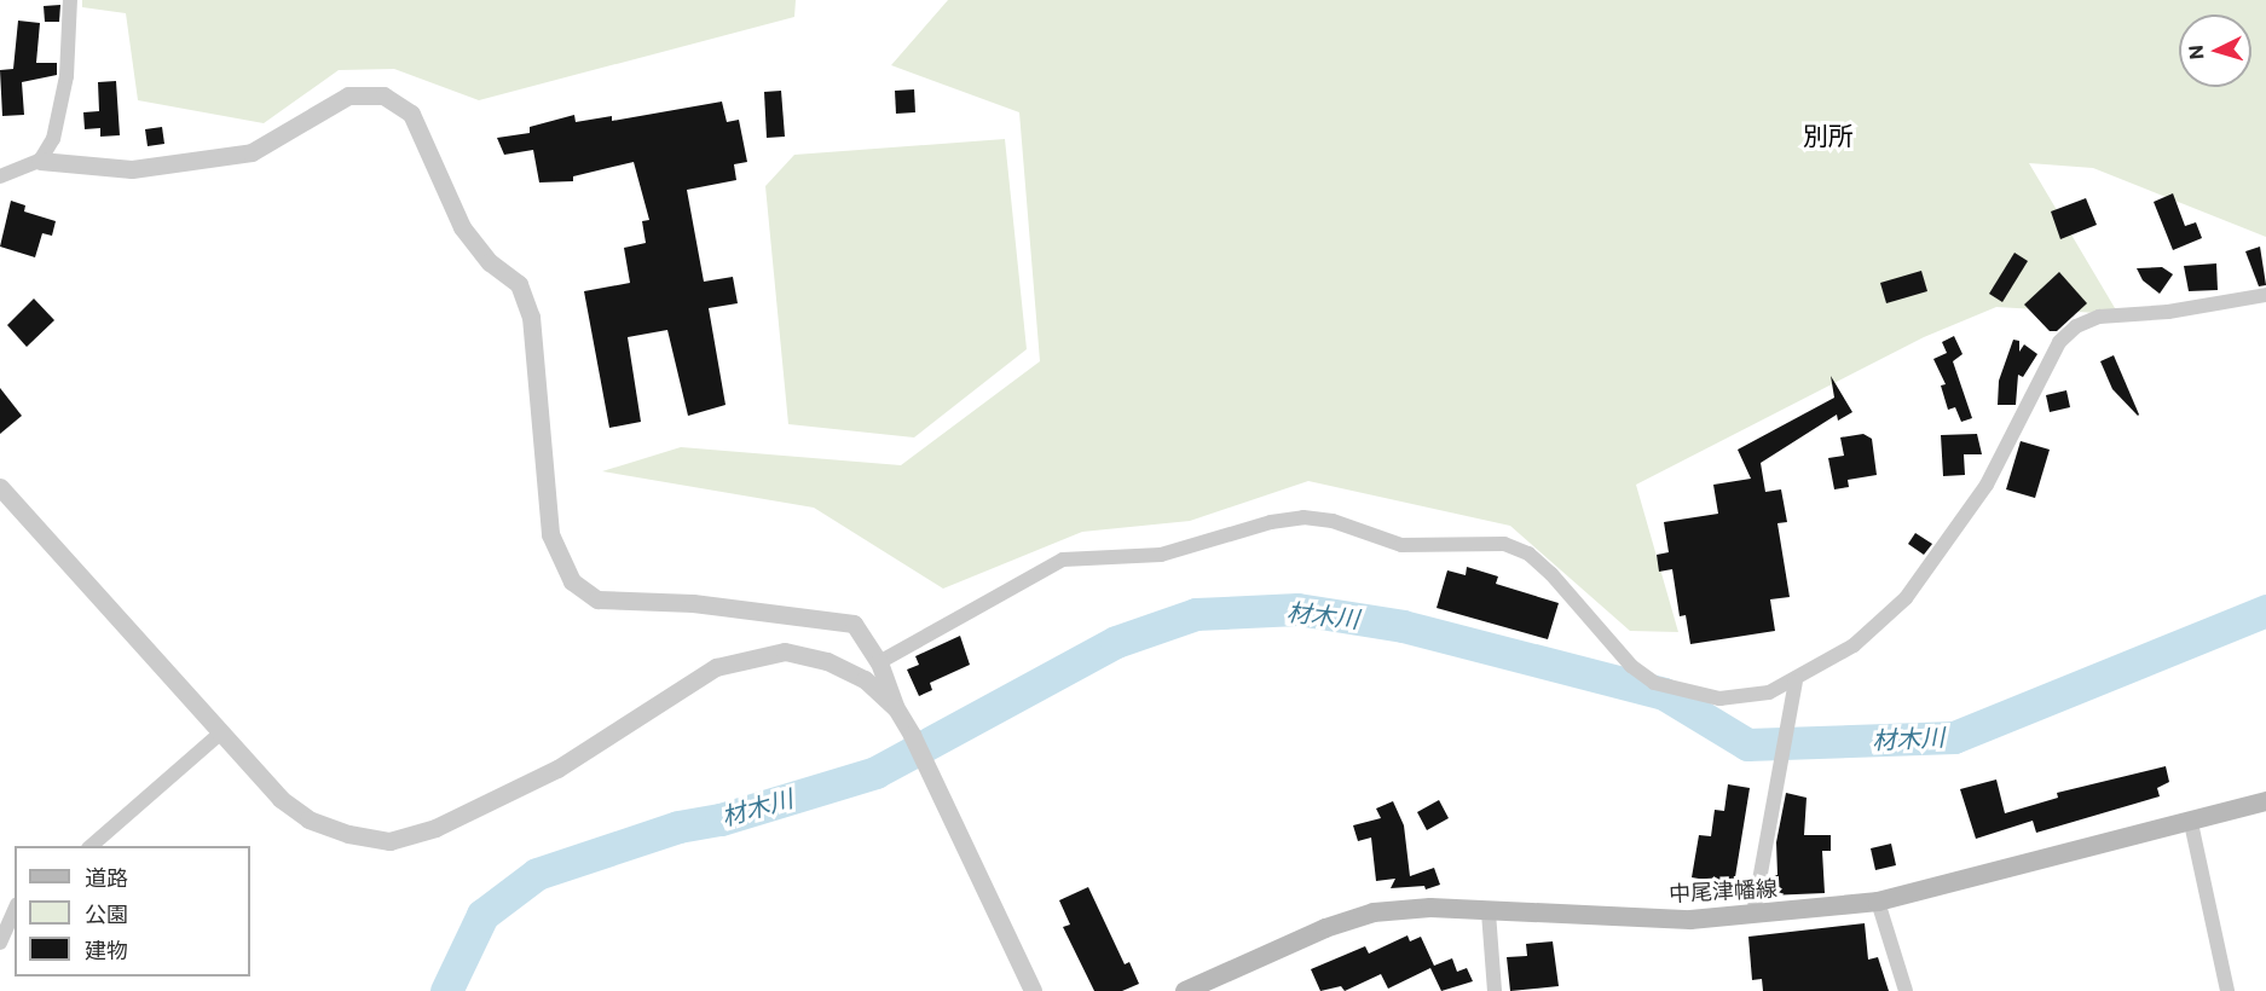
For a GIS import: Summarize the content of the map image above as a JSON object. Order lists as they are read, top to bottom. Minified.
{"streets":{"main road":["中尾津幡線"]},"districts":["別所"],"water":["材木川"],"legend":["道路","公園","建物"],"north":"left"}
